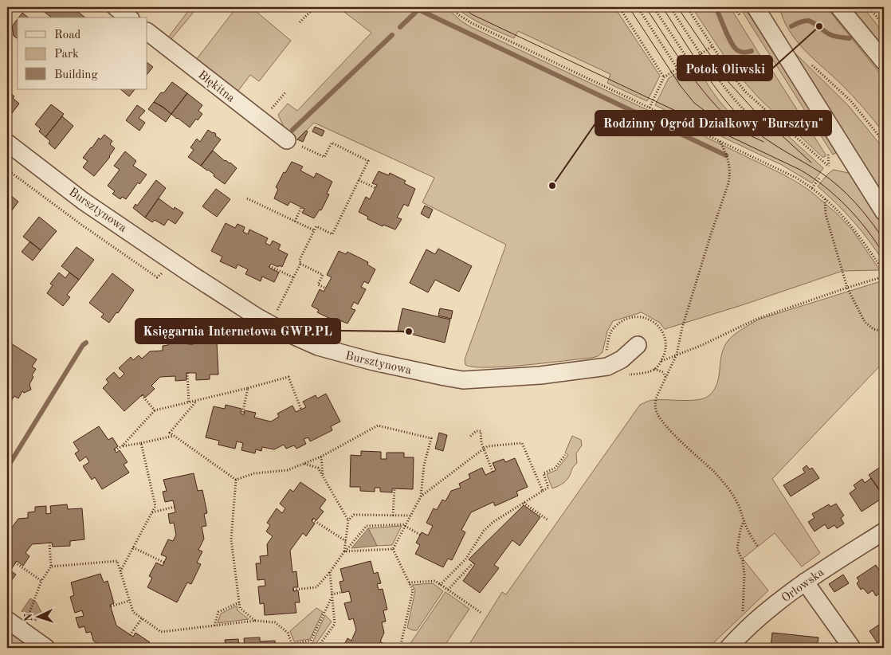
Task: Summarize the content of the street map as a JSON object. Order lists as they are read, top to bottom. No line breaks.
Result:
{"streets":{"street":["Błękitna","Bursztynowa","Orłowska"]},"places":["Potok Oliwski","Rodzinny Ogród Działkowy \"Bursztyn\"","Księgarnia Internetowa GWP.PL"],"legend":["Road","Park","Building"],"north":"left"}
